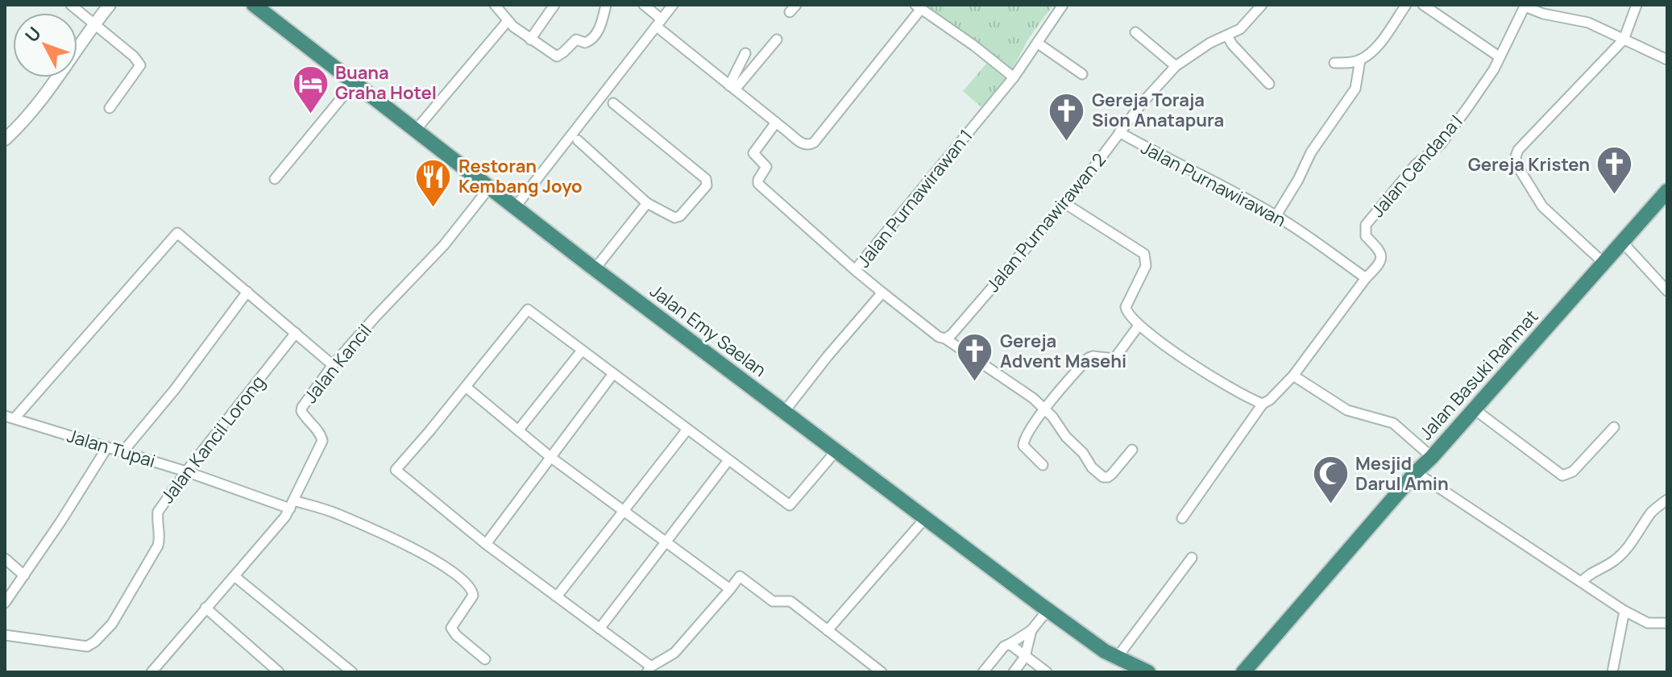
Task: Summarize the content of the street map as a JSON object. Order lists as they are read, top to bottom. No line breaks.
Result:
{"streets":{"highway":["Jalan Emy Saelan","Jalan Basuki Rahmat"],"street":["Jalan Cendana I","Jalan Purnawirawan","Jalan Purnawirawan 1","Jalan Purnawirawan 2","Jalan Kancil","Jalan Kancil Lorong","Jalan Tupai"]},"crossings":[["Jalan Cendana I","Jalan Purnawirawan"],["Jalan Purnawirawan","Jalan Purnawirawan 2"],["Jalan Purnawirawan 1","Jalan Emy Saelan"],["Jalan Emy Saelan","Jalan Kancil"],["Jalan Kancil","Jalan Tupai"],["Jalan Kancil Lorong","Jalan Tupai"]],"places":{"hotel":["Buana Graha Hotel"],"church":["Gereja Toraja Sion Anatapura","Gereja Kristen","Gereja Advent Masehi"],"restaurant":["Restoran Kembang Joyo"],"mosque":["Mesjid Darul Amin"]},"north":"top left"}
